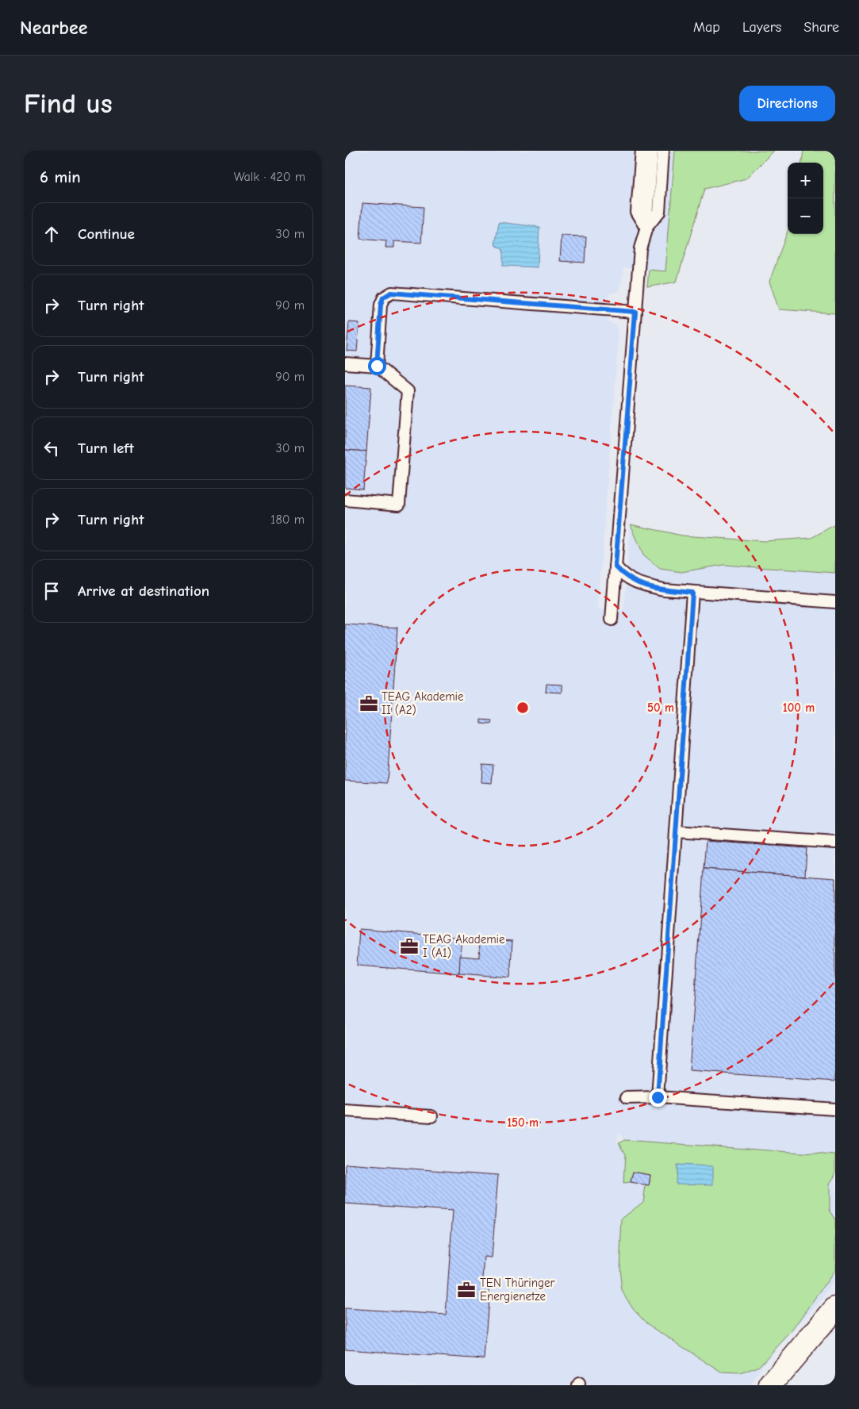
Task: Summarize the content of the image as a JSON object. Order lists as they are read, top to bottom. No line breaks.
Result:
{"places":{"office":["TEAG Akademie II (A2)","TEAG Akademie I (A1)","TEN Thüringer Energienetze"]},"page":{"header":"Nearbee","nav":["Map","Layers","Share"],"buttons":"Directions","title":"Find us","heading":["6 min","Walk · 420 m"],"map_buttons":["+","−"],"list":[["Continue","30 m"],["Turn right","90 m"],["Turn right","90 m"],["Turn left","30 m"],["Turn right","180 m"],"Arrive at destination"]},"rings":["50 m","100 m","150 m"]}
